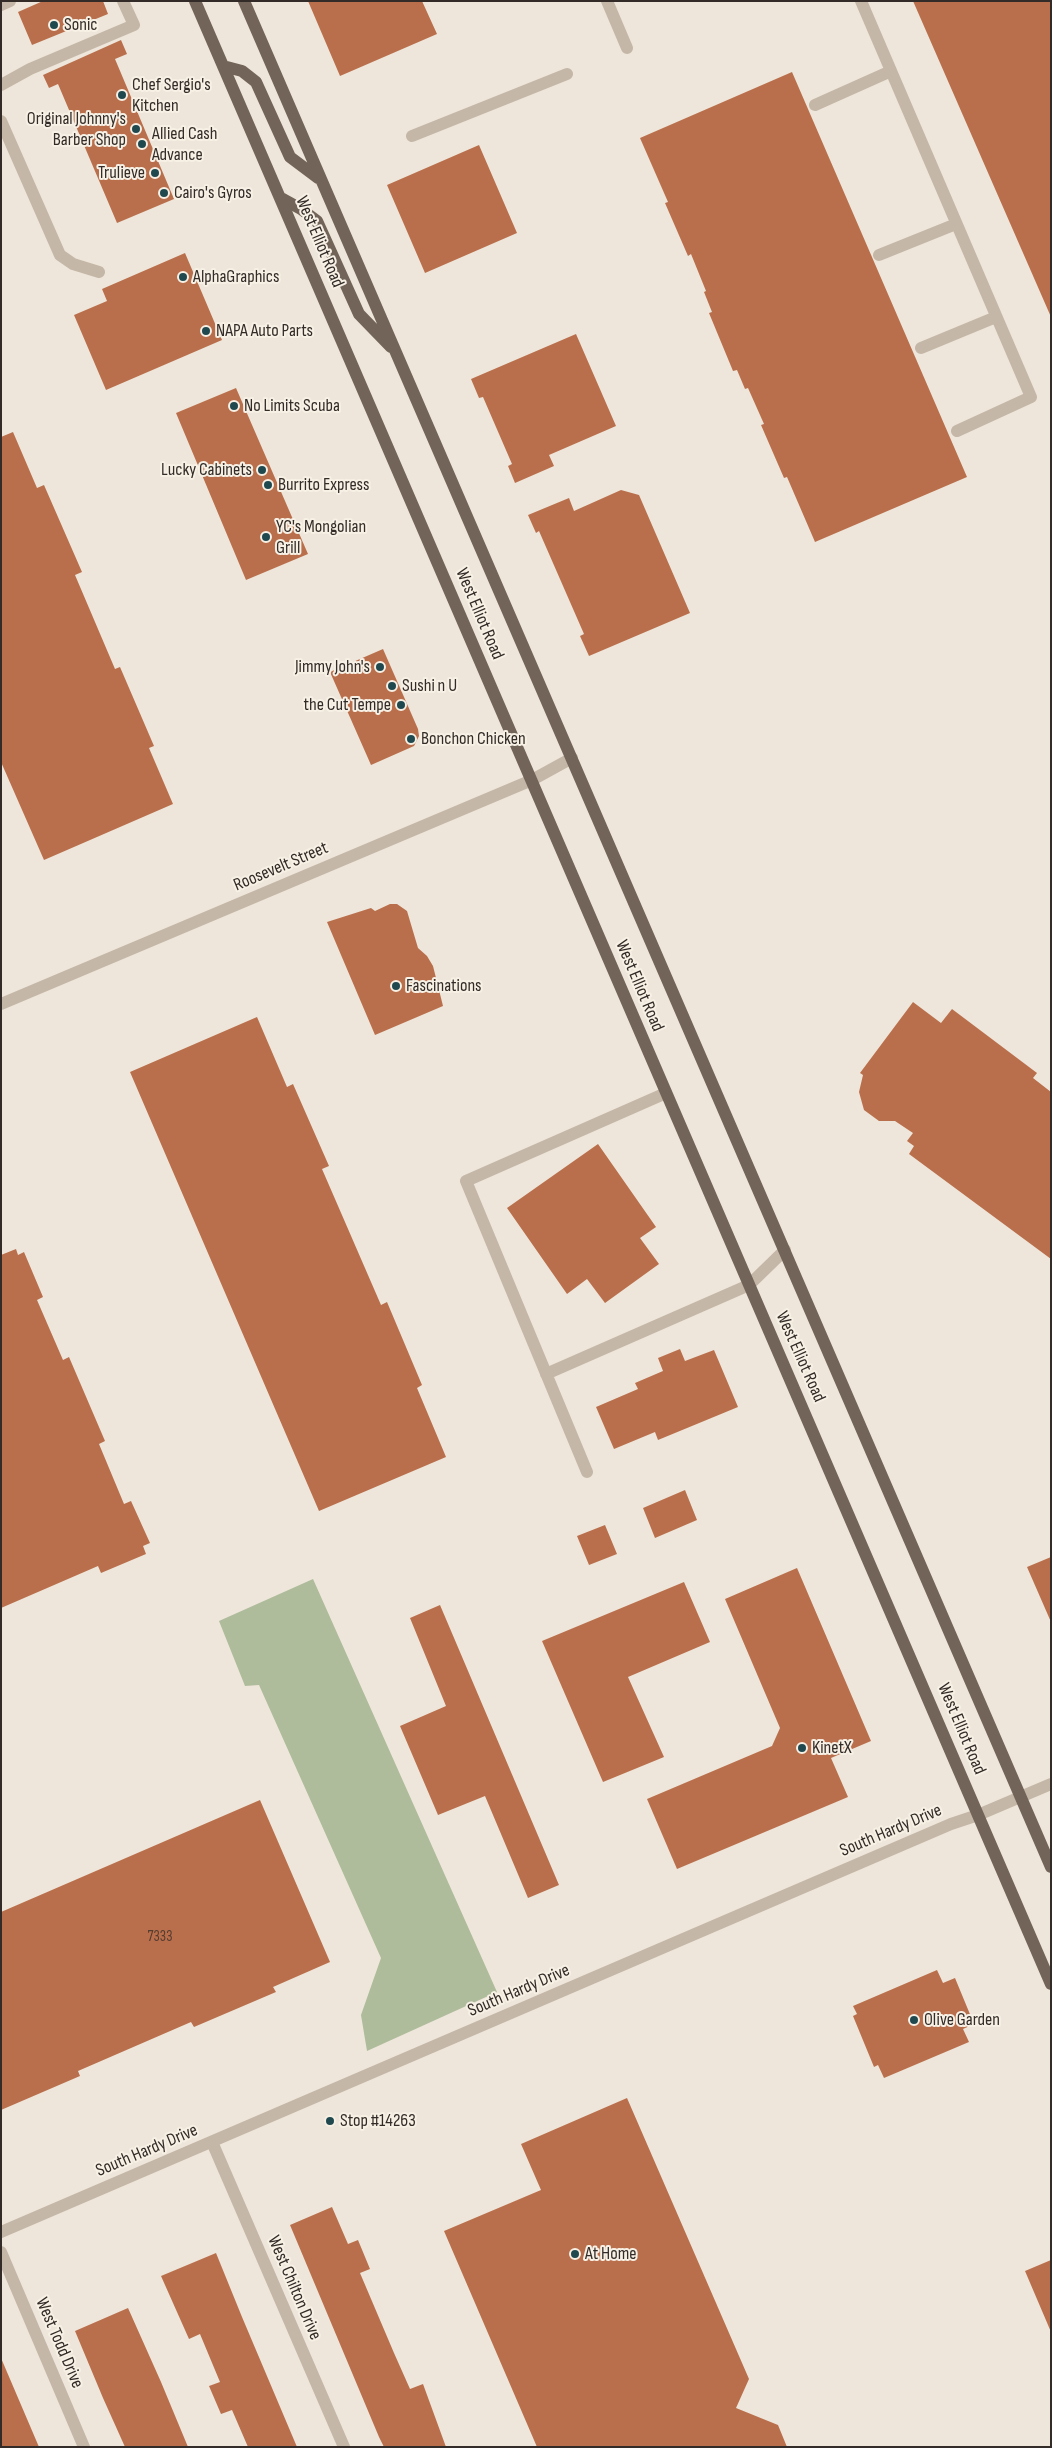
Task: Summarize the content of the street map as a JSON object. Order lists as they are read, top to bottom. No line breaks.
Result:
{"streets":{"main road":["West Elliot Road"],"street":["Roosevelt Street","South Hardy Drive","West Chilton Drive","West Todd Drive"]},"crossings":[["West Elliot Road","Roosevelt Street"],["West Elliot Road","South Hardy Drive"],["South Hardy Drive","West Chilton Drive"]],"places":["Sonic","Chef Sergio's Kitchen","Original Johnny's Barber Shop","Allied Cash Advance","Trulieve","Cairo's Gyros","AlphaGraphics","NAPA Auto Parts","No Limits Scuba","Lucky Cabinets","Burrito Express","YC's Mongolian Grill","Jimmy John's","Sushi n U","the Cut Tempe","Bonchon Chicken","Fascinations","KinetX","Olive Garden","Stop #14263","At Home"],"house_numbers":["7333"]}
